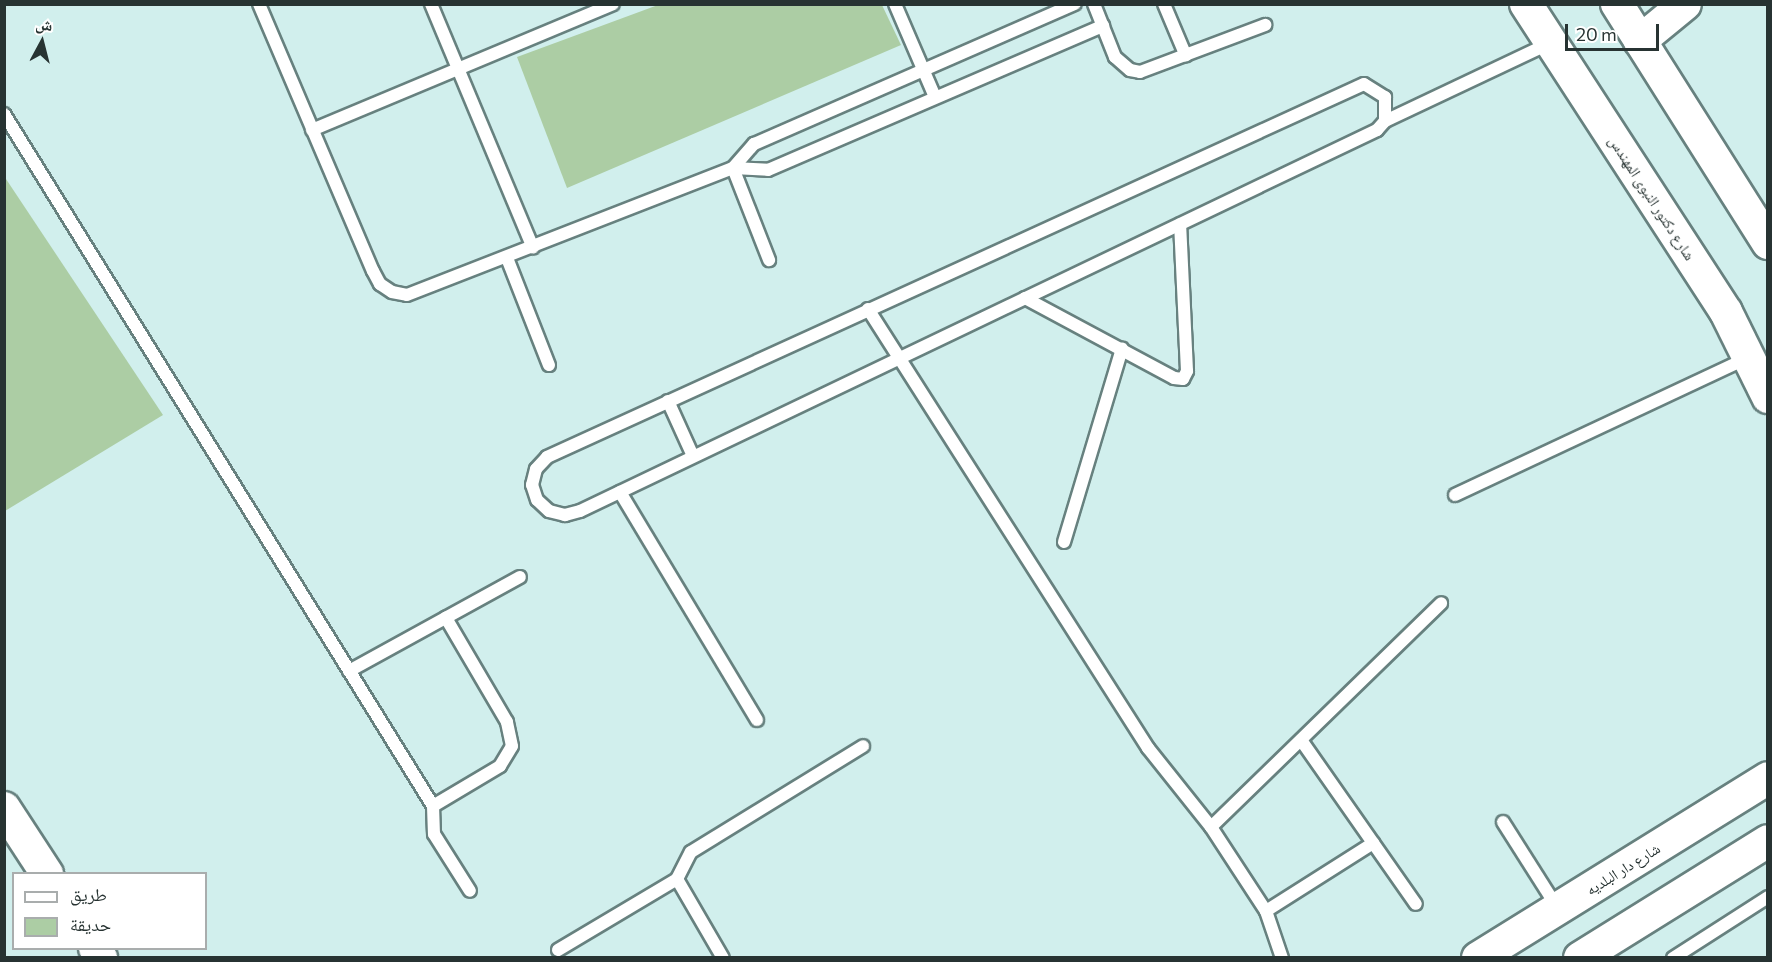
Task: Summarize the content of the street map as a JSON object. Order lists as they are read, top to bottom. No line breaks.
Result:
{"streets":{"street":["شارع دكتور النبوى المهندس","شارع دار البلديه"]},"legend":["طريق","حديقة"],"scale_bar":"20 m","north":"top"}
